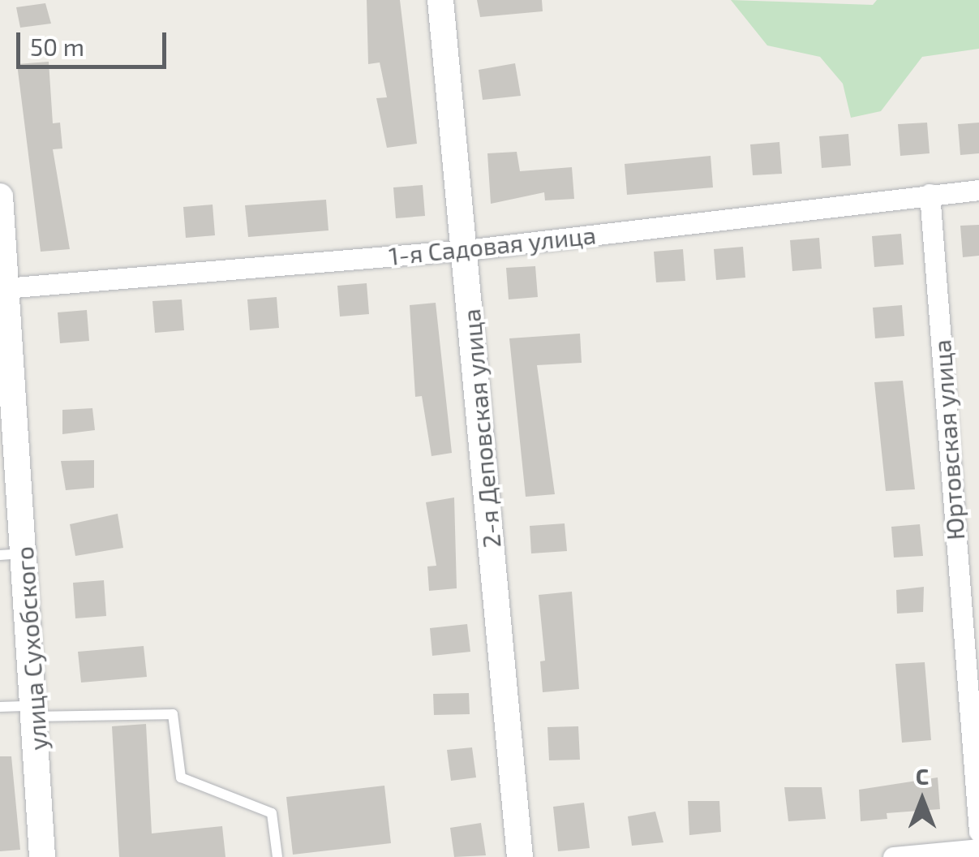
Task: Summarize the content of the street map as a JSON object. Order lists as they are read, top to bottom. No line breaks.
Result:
{"streets":{"street":["1-я Садовая улица","2-я Деповская улица","Юртовская улица","улица Сухобского"]},"crossings":[["1-я Садовая улица","2-я Деповская улица"],["1-я Садовая улица","Юртовская улица"],["1-я Садовая улица","улица Сухобского"]],"scale_bar":"50 m","north":"top"}
